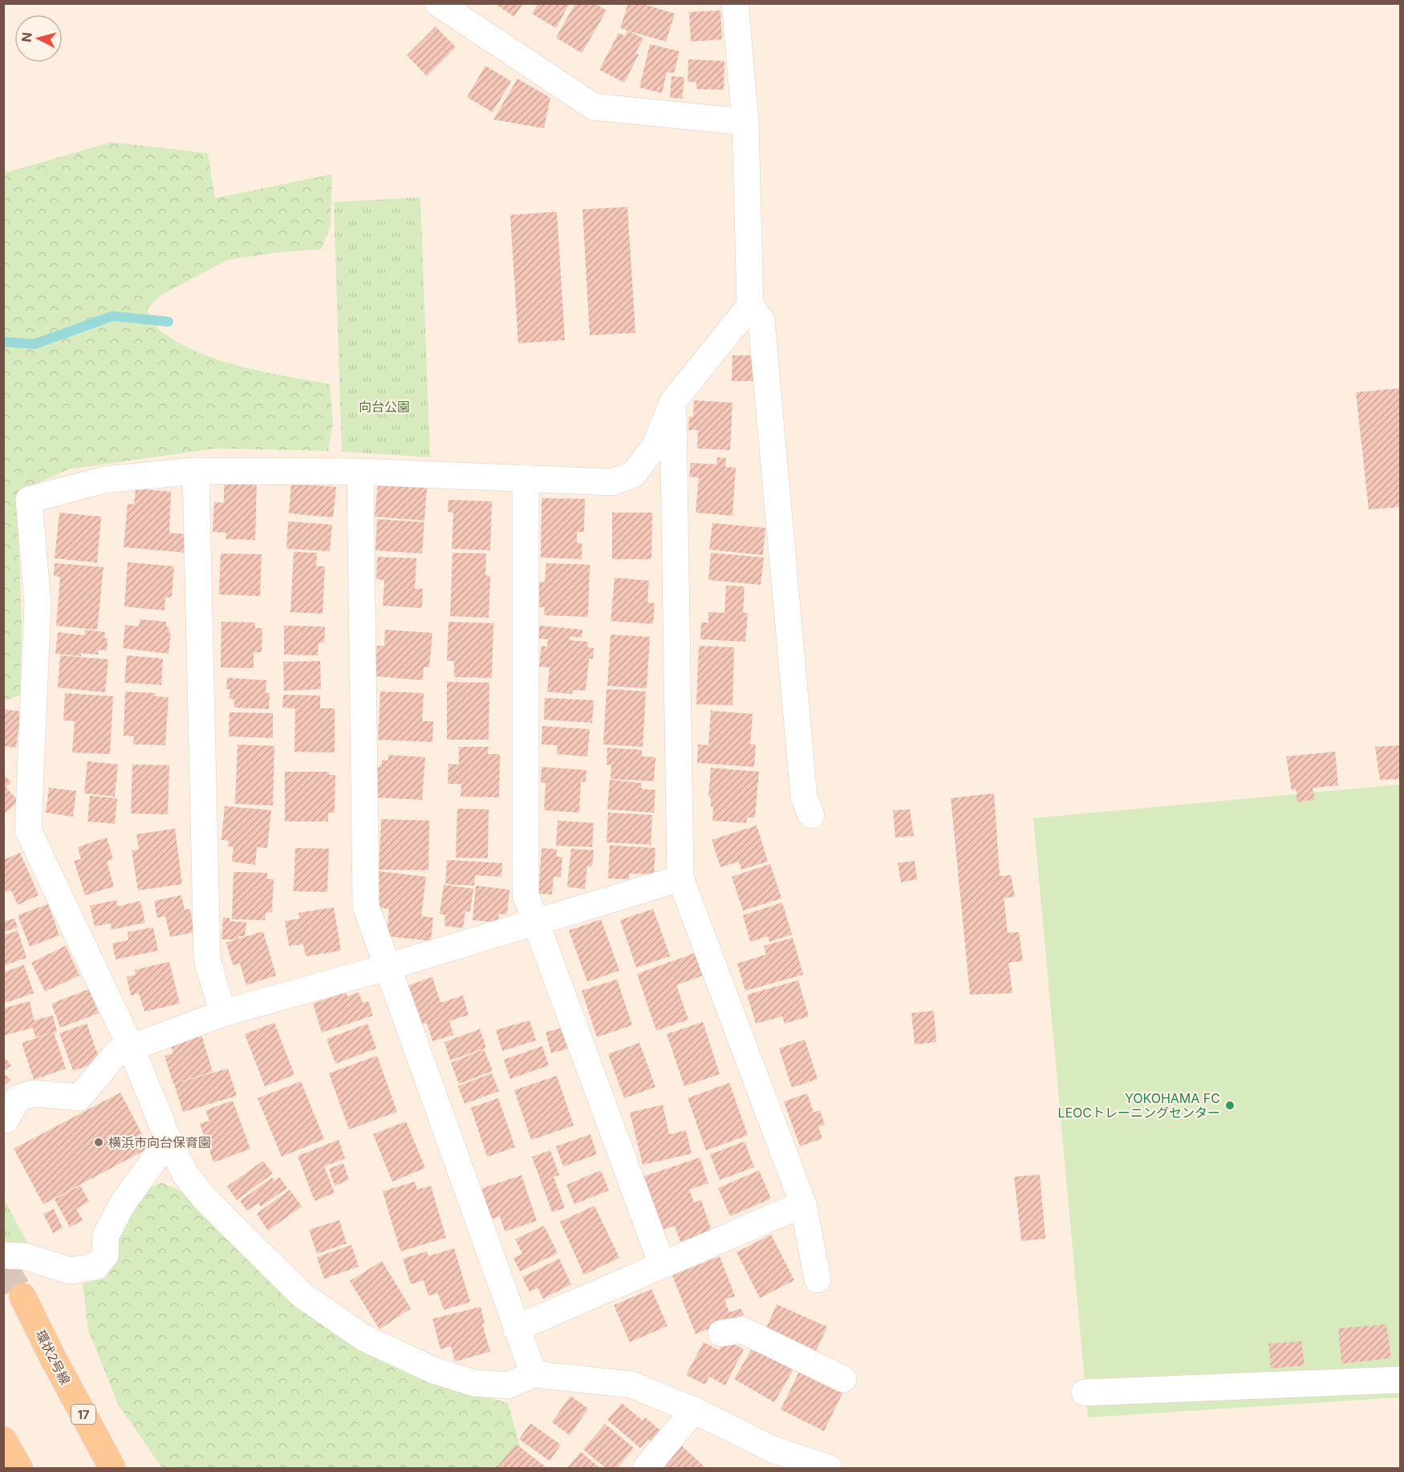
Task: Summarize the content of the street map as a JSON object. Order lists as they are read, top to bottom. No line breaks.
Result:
{"streets":{"main road":["環状2号線","17"]},"parks":["向台公園"],"places":["YOKOHAMA FC LEOCトレーニングセンター","横浜市向台保育園"],"north":"left"}
